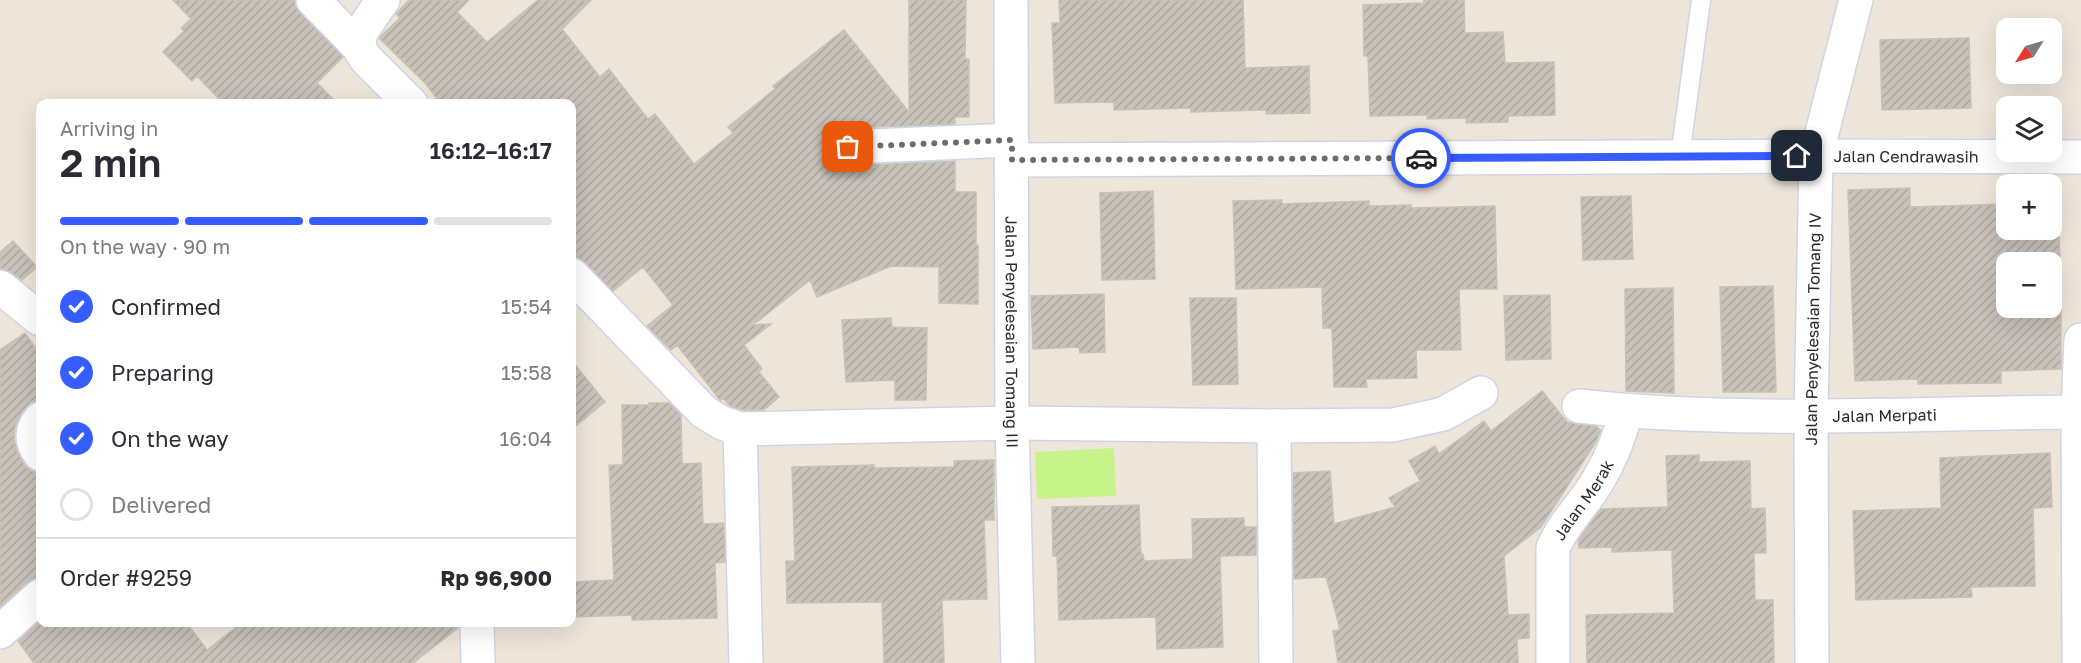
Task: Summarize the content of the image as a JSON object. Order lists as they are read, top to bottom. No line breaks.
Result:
{"streets":{"street":["Jalan Cendrawasih","Jalan Penyelesaian Tomang IV","Jalan Penyelesaian Tomang III","Jalan Merpati","Jalan Merak"]},"crossings":[["Jalan Cendrawasih","Jalan Penyelesaian Tomang IV"],["Jalan Cendrawasih","Jalan Penyelesaian Tomang III"],["Jalan Penyelesaian Tomang IV","Jalan Merpati"],["Jalan Merpati","Jalan Merak"]],"north":"bottom left","page":{"map_buttons":["+","−"],"heading":["2 min","Arriving in","16:12–16:17"],"panel":["Order #9259","Rp 96,900"],"bar":"On the way · 90 m","list":[["Confirmed","15:54"],["Preparing","15:58"],["On the way","16:04"],"Delivered"]}}
